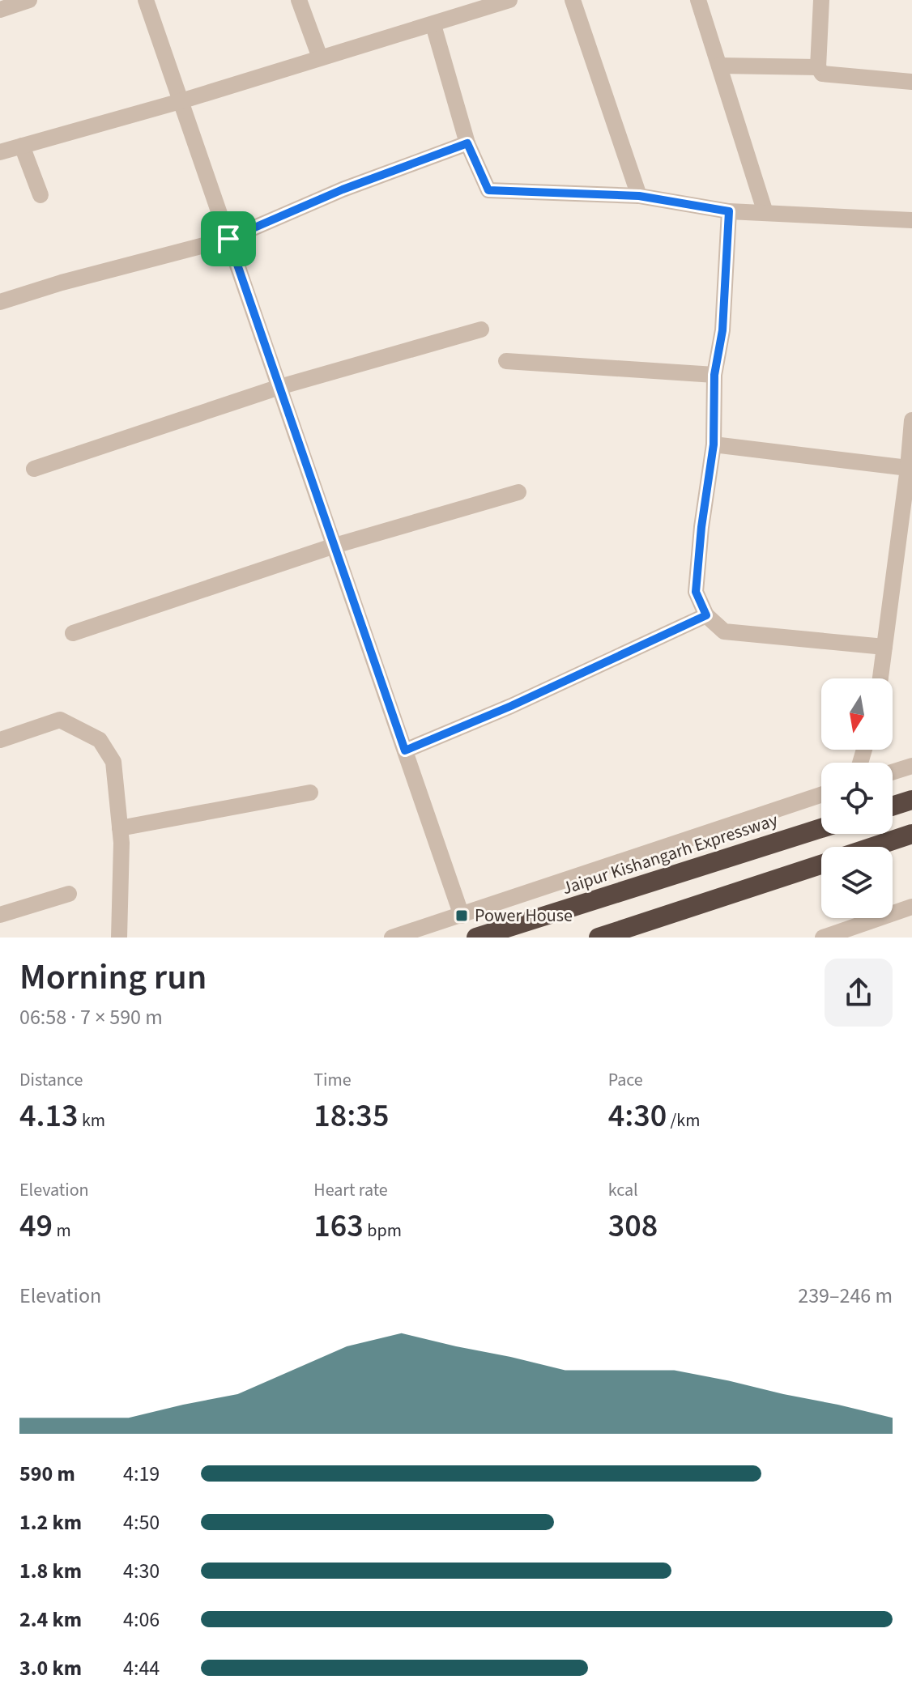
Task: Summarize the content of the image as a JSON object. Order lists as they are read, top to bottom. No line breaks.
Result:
{"streets":{"highway":["Jaipur Kishangarh Expressway"]},"places":{"transit":["Power House"]},"north":"bottom","page":{"heading":["Morning run","06:58 · 7 × 590 m"],"stats":[["Distance","4.13 km"],["Time","18:35"],["Pace","4:30 /km"],["Elevation","49 m"],["Heart rate","163 bpm"],["kcal","308"]],"chart":["Elevation","239–246 m"],"list":[{"name":"590 m","note":"4:19"},{"name":"1.2 km","note":"4:50"},{"name":"1.8 km","note":"4:30"},{"name":"2.4 km","note":"4:06"},{"name":"3.0 km","note":"4:44"}]}}
